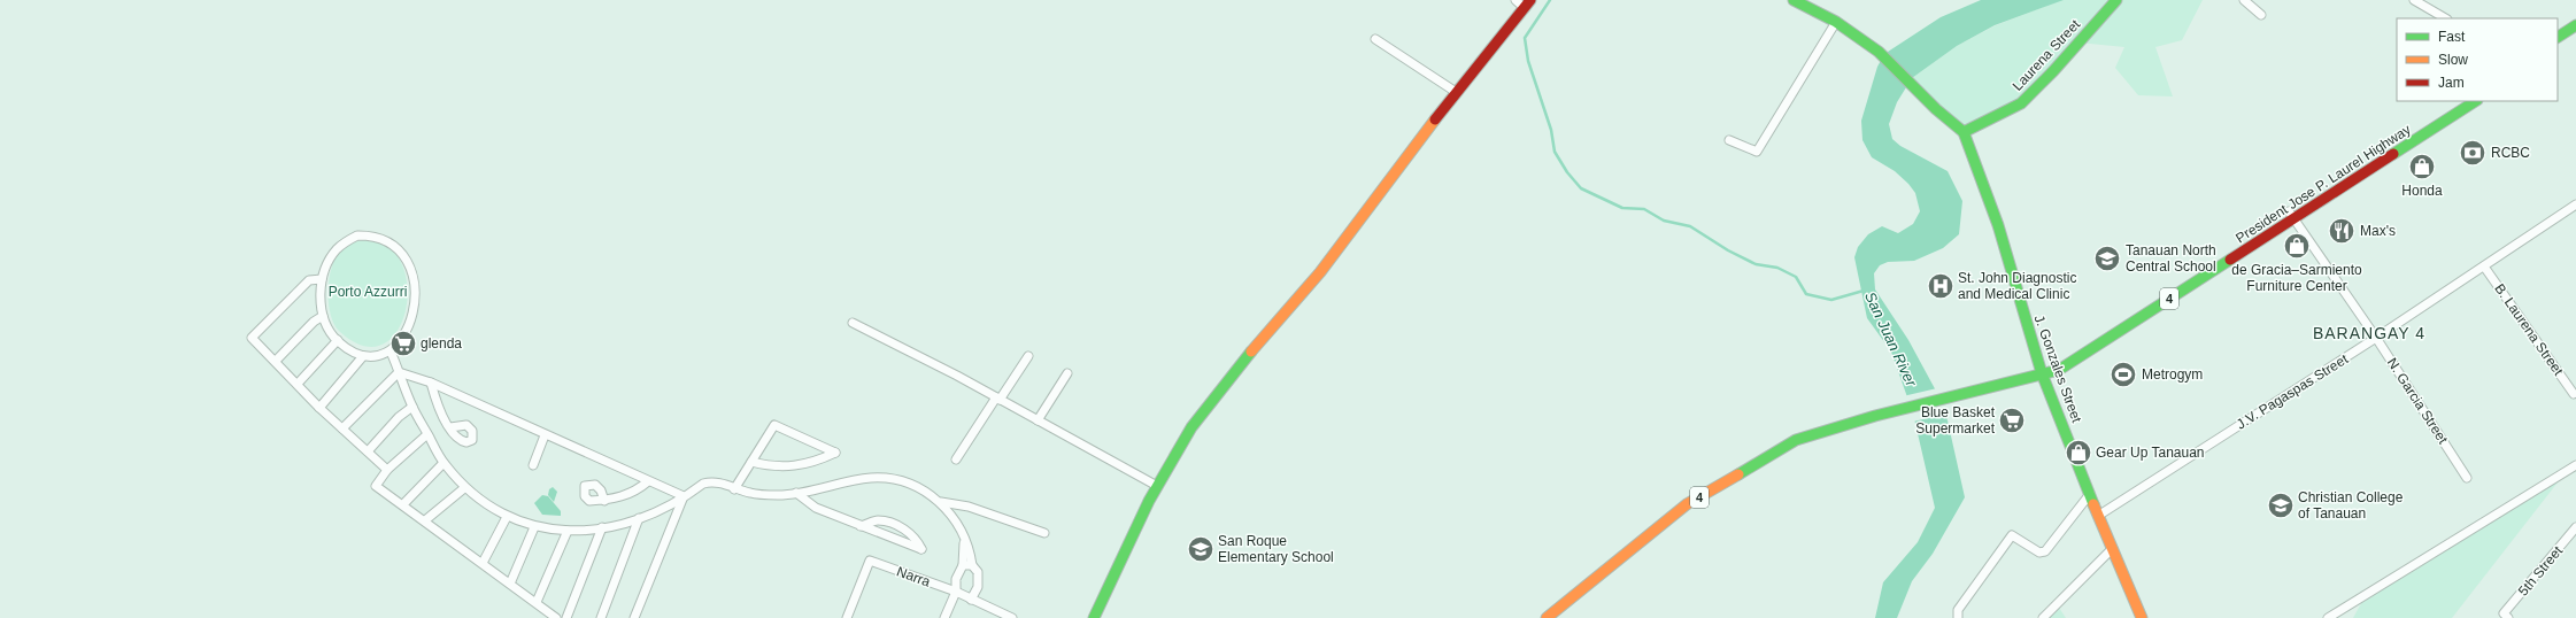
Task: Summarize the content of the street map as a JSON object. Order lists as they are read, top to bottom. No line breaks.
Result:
{"streets":{"main road":["Laurena Street","President Jose P. Laurel Highway","4","J. Gonzales Street"],"street":["B. Laurena Street","J.V. Pagaspas Street","N. Garcia Street","5th Street","Narra"]},"crossings":[["Laurena Street","J. Gonzales Street"],["President Jose P. Laurel Highway","J. Gonzales Street"],["President Jose P. Laurel Highway","N. Garcia Street"],["B. Laurena Street","J.V. Pagaspas Street"],["J. Gonzales Street","J.V. Pagaspas Street"],["J.V. Pagaspas Street","N. Garcia Street"]],"districts":["BARANGAY 4"],"water":["San Juan River"],"parks":["Porto Azzurri"],"places":{"bank":["RCBC"],"shop":["Honda","de Gracia–Sarmiento Furniture Center","Gear Up Tanauan"],"restaurant":["Max's"],"school or university":["Tanauan North Central School","Christian College of Tanauan","San Roque Elementary School"],"hospital":["St. John Diagnostic and Medical Clinic"],"supermarket":["glenda","Blue Basket Supermarket"],"sports":["Metrogym"]},"legend":["Fast","Slow","Jam"]}
